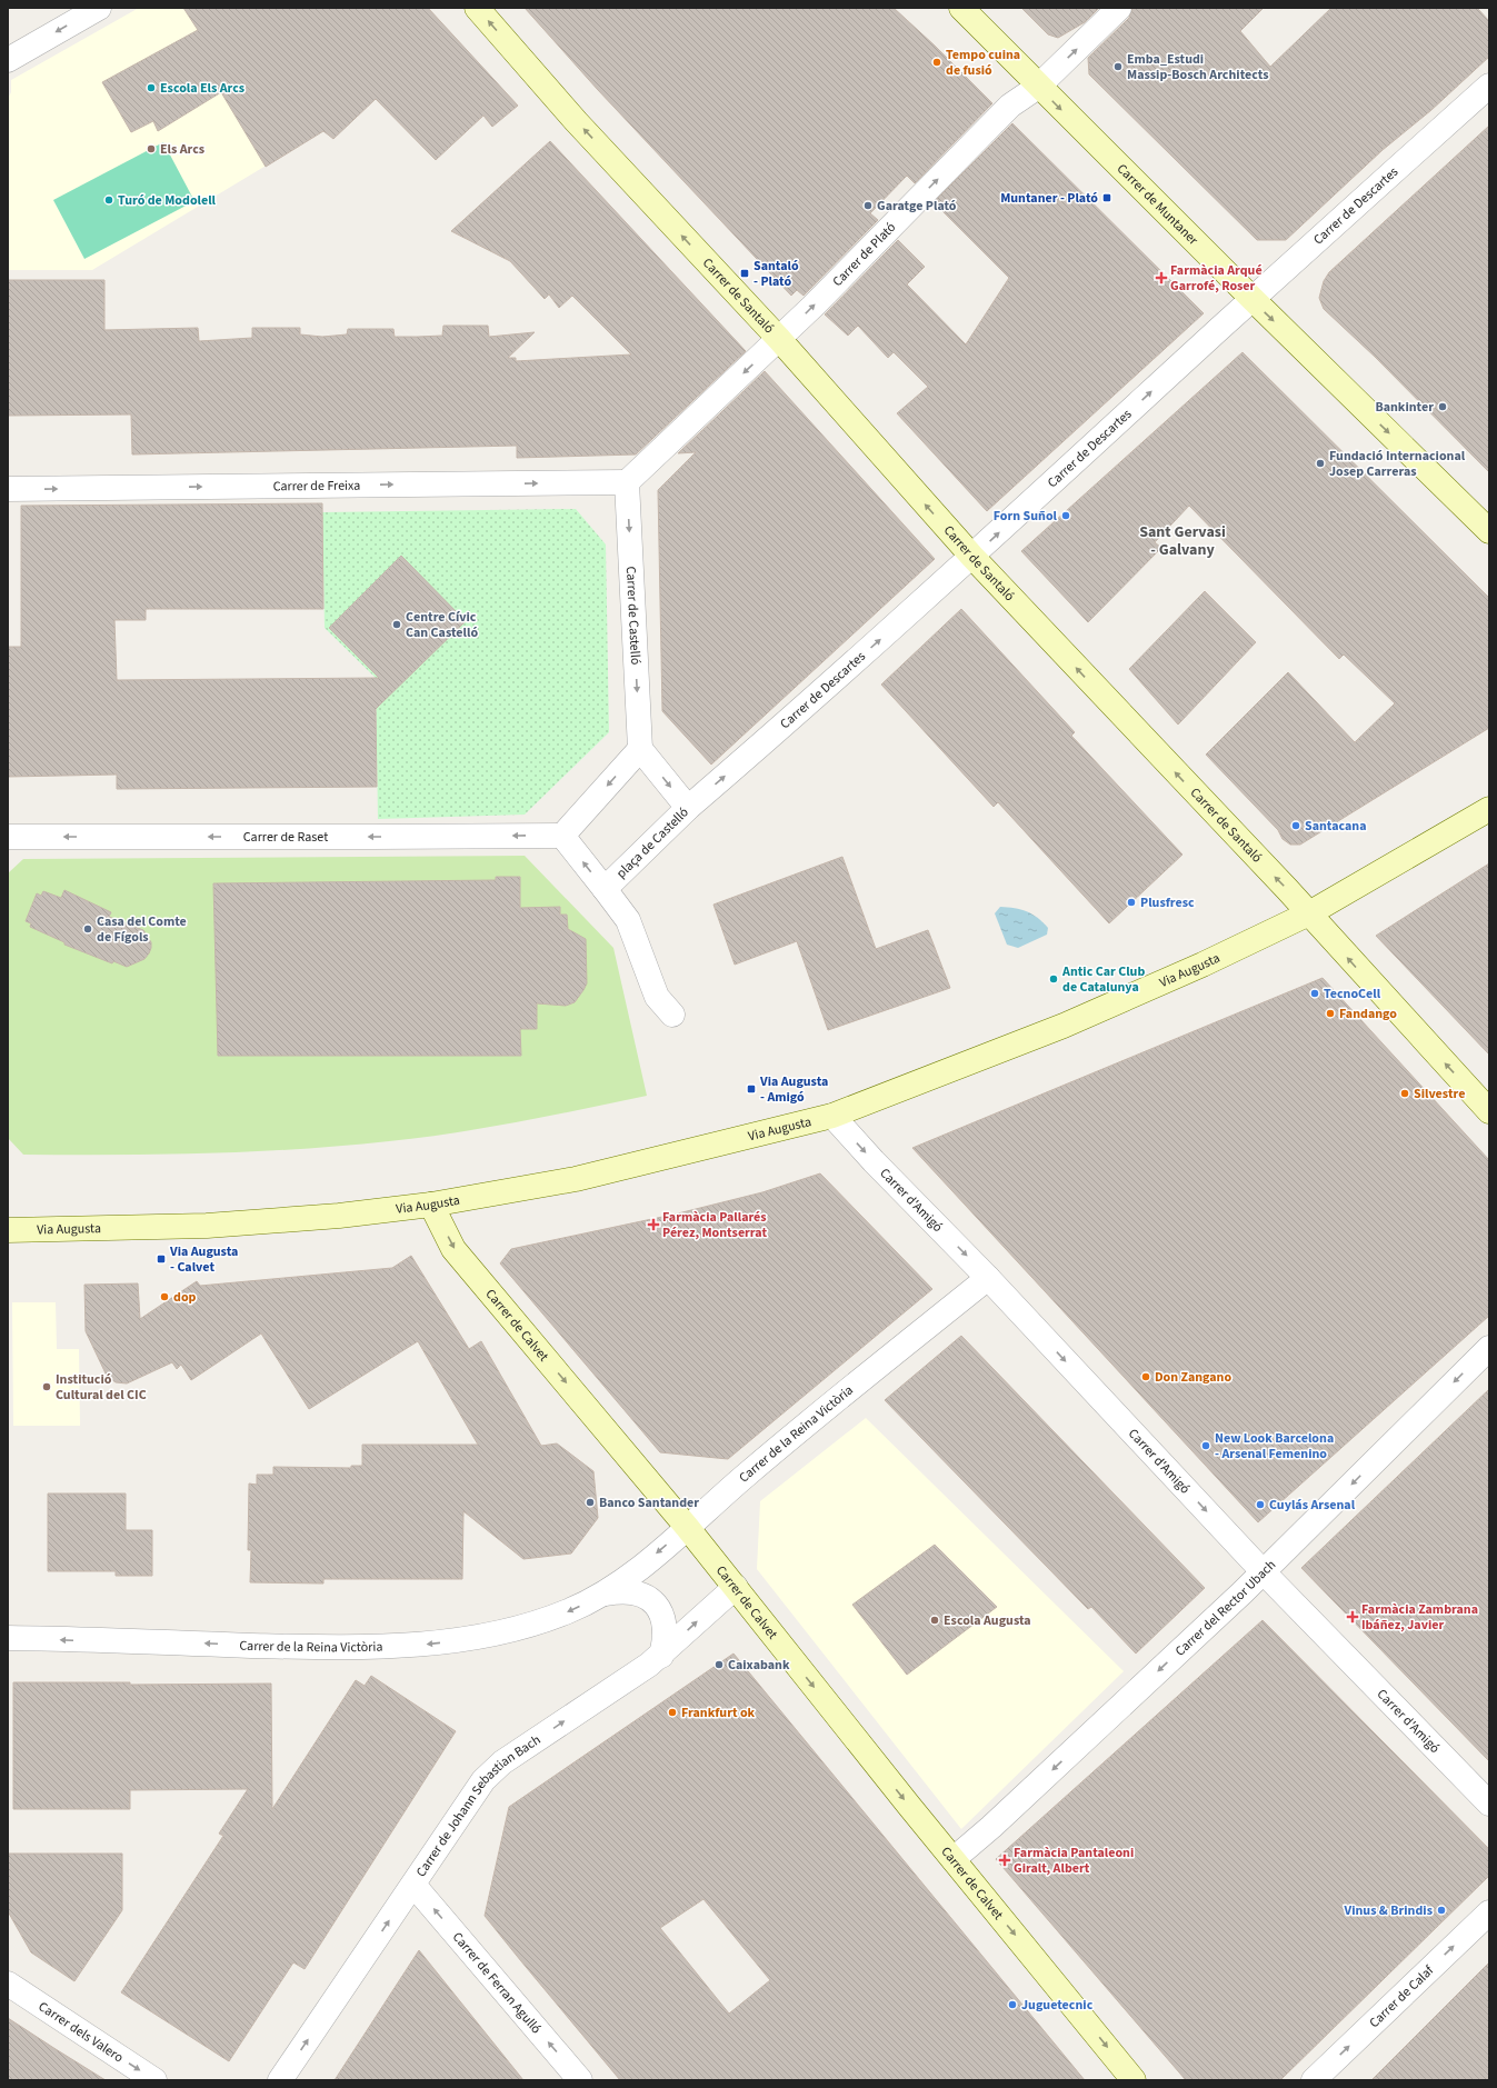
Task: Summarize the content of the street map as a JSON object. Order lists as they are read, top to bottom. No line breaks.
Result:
{"streets":{"street":["Carrer de Muntaner","Carrer de Descartes","Carrer de Plató","Carrer de Santaló","Carrer de Freixa","Carrer de Castelló","Carrer de Raset","plaça de Castelló","Via Augusta","Carrer d'Amigó","Carrer de Calvet","Carrer de la Reina Victòria","Carrer del Rector Ubach","Carrer de Johann Sebastian Bach","Carrer de Ferran Agulló","Carrer de Calaf","Carrer dels Valero"]},"crossings":[["Carrer de Muntaner","Carrer de Descartes"],["Carrer de Muntaner","Carrer de Plató"],["Carrer de Descartes","Carrer de Santaló"],["Carrer de Descartes","plaça de Castelló"],["Carrer de Plató","Carrer de Santaló"],["Carrer de Plató","Carrer de Freixa"],["Carrer de Plató","Carrer de Castelló"],["Carrer de Santaló","Via Augusta"],["Carrer de Freixa","Carrer de Castelló"],["Carrer de Castelló","plaça de Castelló"],["Carrer de Raset","plaça de Castelló"],["Via Augusta","Carrer d'Amigó"],["Via Augusta","Carrer de Calvet"],["Carrer d'Amigó","Carrer de la Reina Victòria"],["Carrer d'Amigó","Carrer del Rector Ubach"],["Carrer de Calvet","Carrer de la Reina Victòria"],["Carrer de Calvet","Carrer del Rector Ubach"],["Carrer de Calvet","Carrer de Johann Sebastian Bach"],["Carrer de la Reina Victòria","Carrer de Johann Sebastian Bach"],["Carrer de Johann Sebastian Bach","Carrer de Ferran Agulló"]],"one_way":["Carrer de Muntaner","Carrer de Descartes","Carrer de Santaló","Carrer de Freixa","Carrer de Castelló","Carrer de Raset","Carrer d'Amigó","Carrer de Calvet","Carrer de la Reina Victòria","Carrer del Rector Ubach","Carrer de Johann Sebastian Bach","Carrer de Ferran Agulló","Carrer de Calaf","Carrer dels Valero"],"districts":["Sant Gervasi - Galvany"],"places":{"other":["Tempo cuina de fusió","Emba_Estudi Massip-Bosch Architects","Escola Els Arcs","Els Arcs","Turó de Modolell","Garatge Plató","Bankinter","Fundació Internacional Josep Carreras","Forn Suñol","Centre Cívic Can Castelló","Santacana","Plusfresc","Casa del Comte de Fígols","Antic Car Club de Catalunya","TecnoCell","Fandango","Silvestre","dop","Don Zangano","Institució Cultural del CIC","New Look Barcelona - Arsenal Femenino","Banco Santander","Cuylás Arsenal","Escola Augusta","Caixabank","Frankfurt ok","Vinus & Brindis","Juguetecnic"],"transit":["Muntaner - Plató","Santaló - Plató","Via Augusta - Amigó","Via Augusta - Calvet"],"health":["Farmàcia Arqué Garrofé, Roser","Farmàcia Pallarés Pérez, Montserrat","Farmàcia Zambrana Ibáñez, Javier","Farmàcia Pantaleoni Giralt, Albert"]}}
